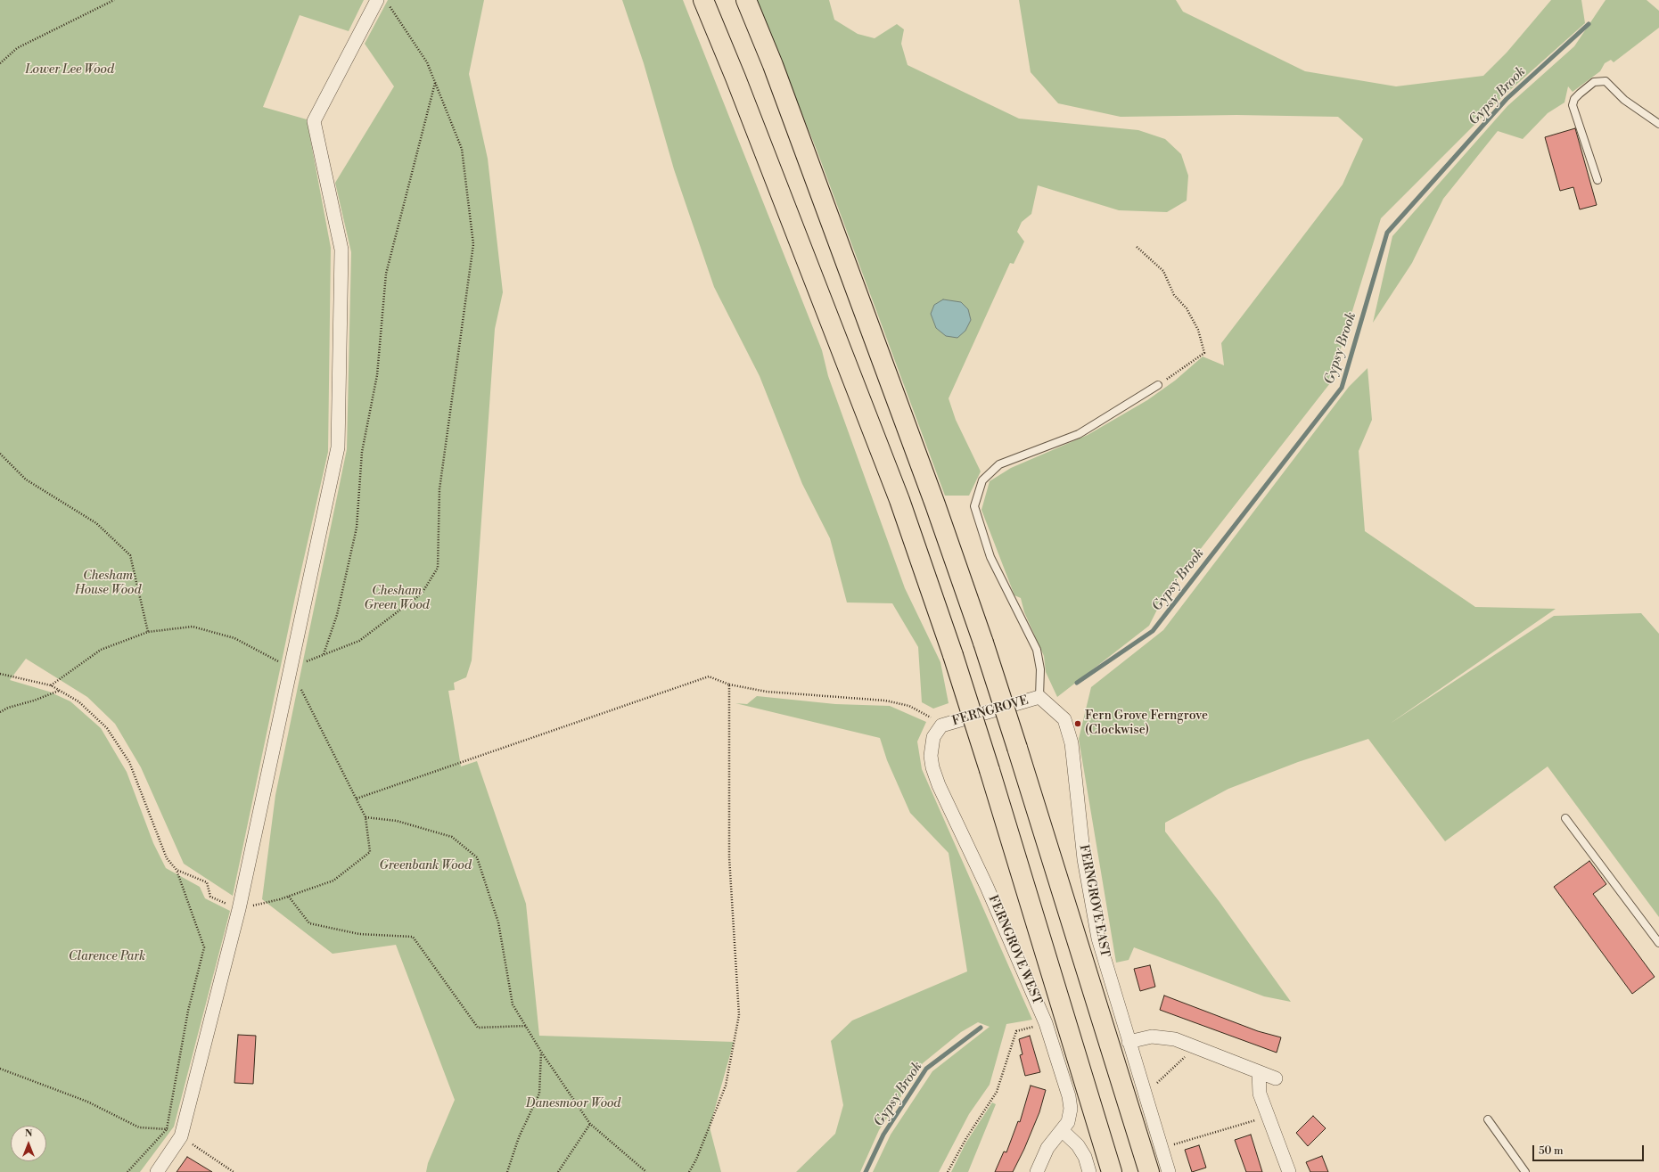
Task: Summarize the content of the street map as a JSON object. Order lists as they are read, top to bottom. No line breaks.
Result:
{"streets":{"street":["FERNGROVE","FERNGROVE EAST","FERNGROVE WEST"]},"crossings":[["FERNGROVE","FERNGROVE EAST"],["FERNGROVE","FERNGROVE WEST"]],"water":["Gypsy Brook"],"parks":["Lower Lee Wood","Chesham House Wood","Chesham Green Wood","Greenbank Wood","Clarence Park","Danesmoor Wood"],"places":["Fern Grove Ferngrove (Clockwise)"],"scale_bar":"50 m","north":"top"}
